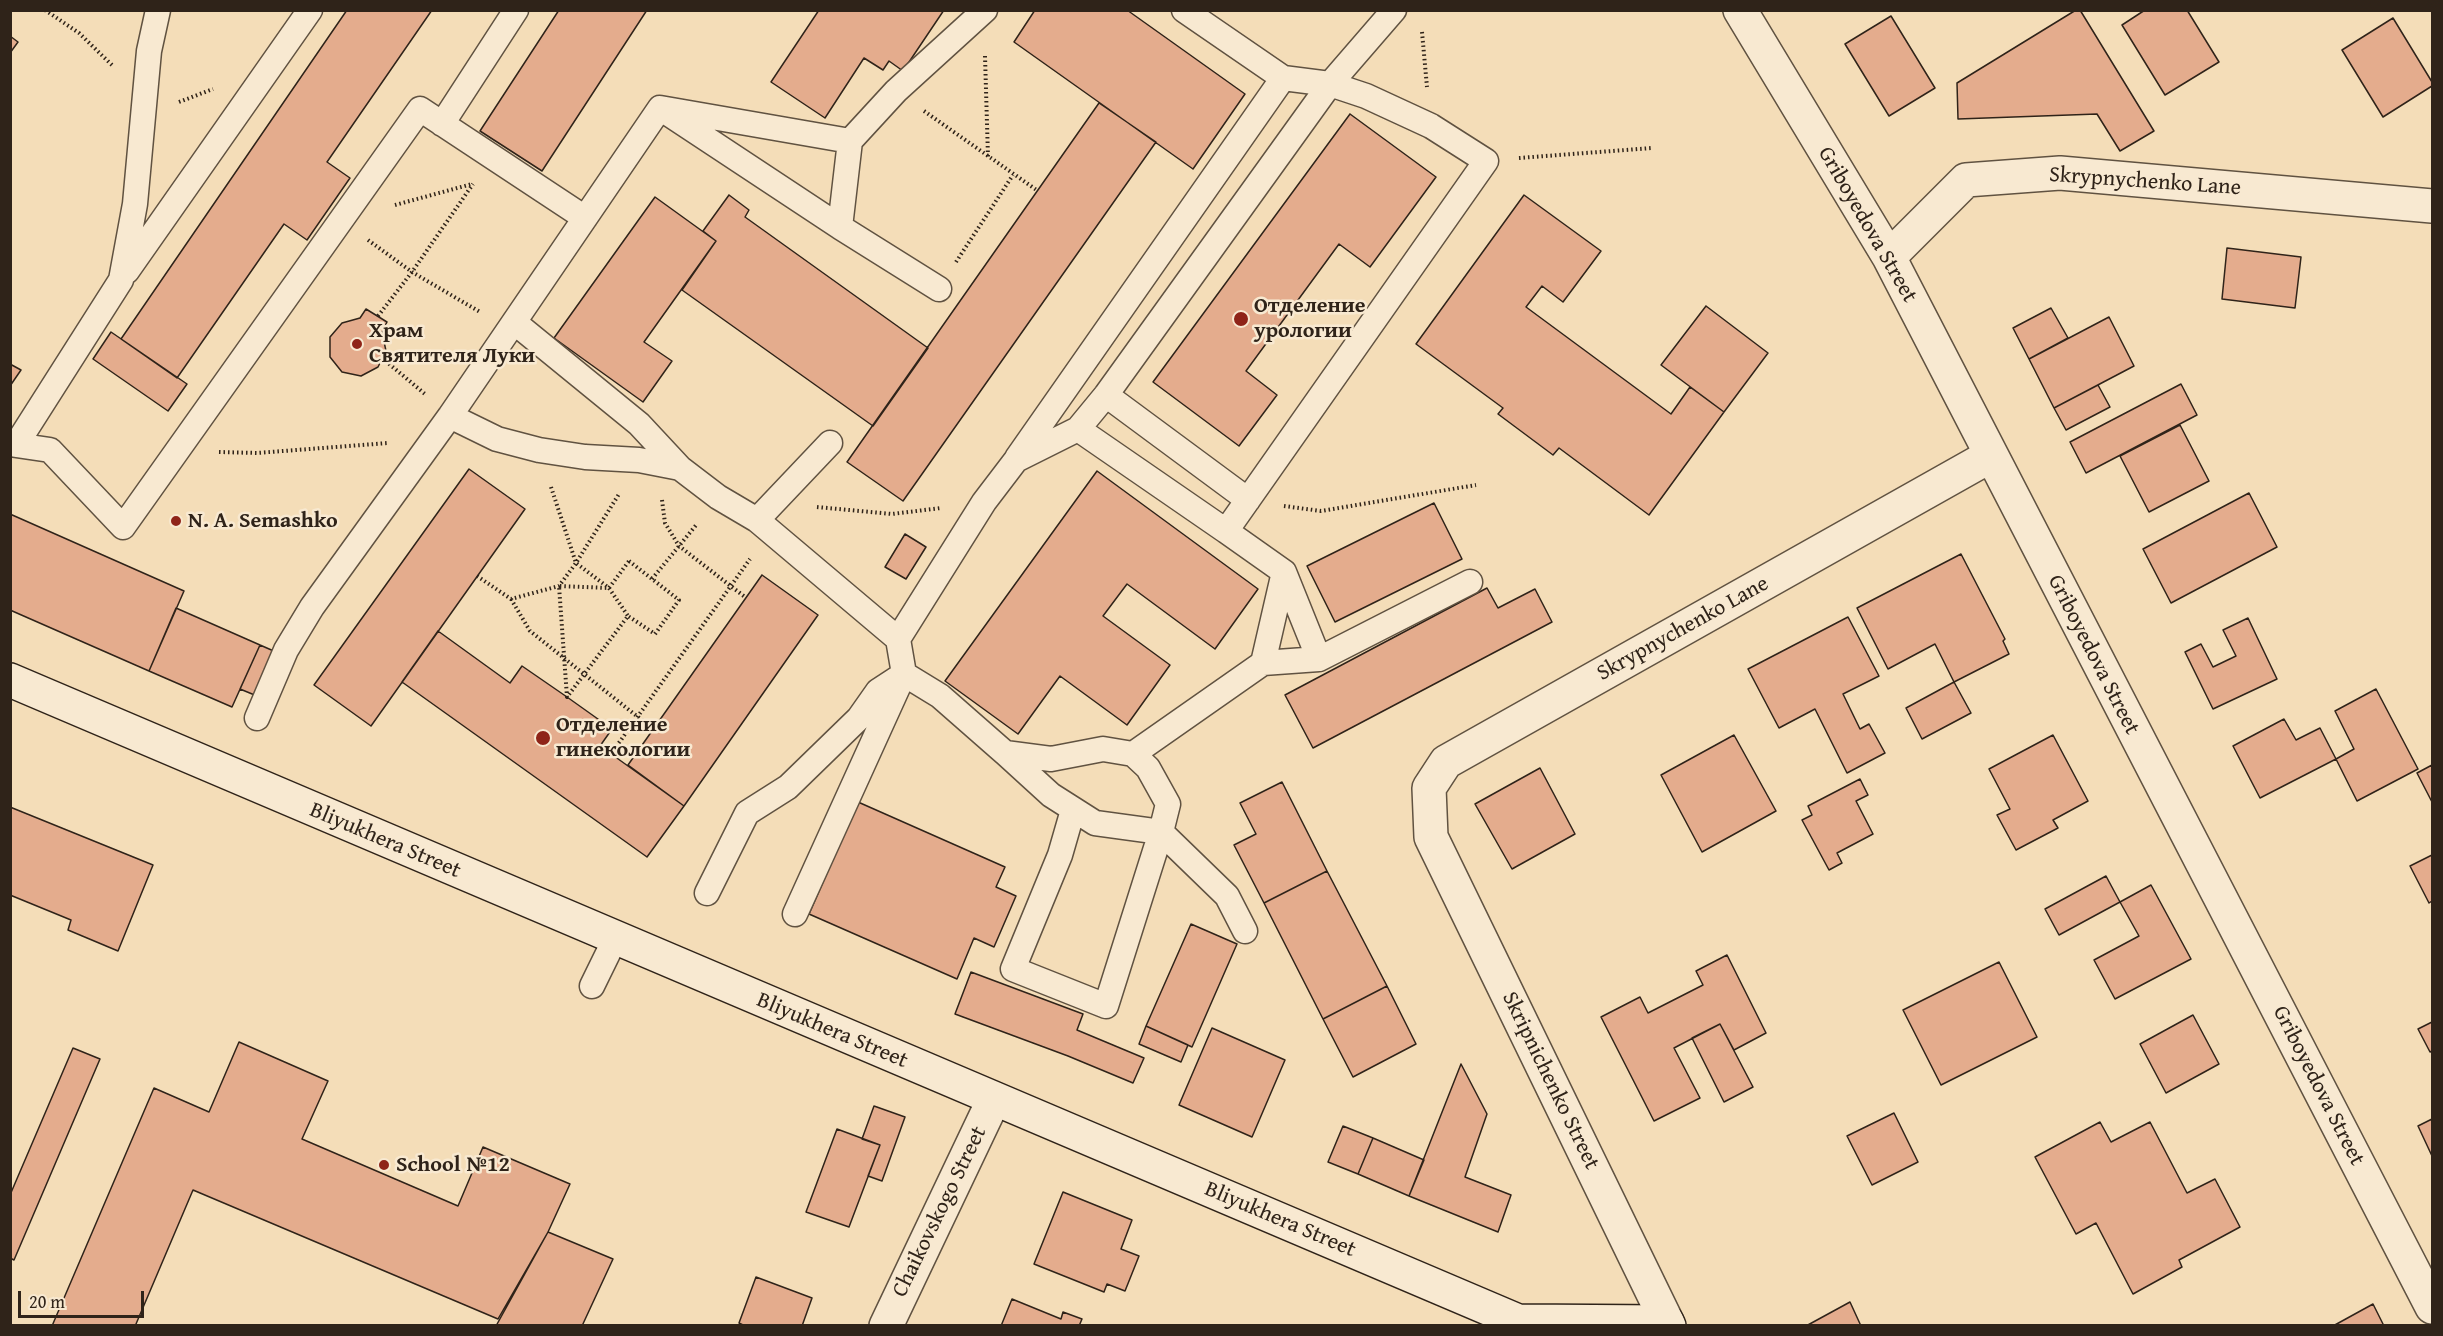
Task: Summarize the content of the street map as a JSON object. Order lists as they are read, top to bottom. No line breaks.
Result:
{"streets":{"street":["Skrypnychenko Lane","Griboyedova Street","Bliyukhera Street","Skripnichenko Street","Chaikovskogo Street"]},"crossings":[["Skrypnychenko Lane","Griboyedova Street"],["Skrypnychenko Lane","Skripnichenko Street"],["Bliyukhera Street","Skripnichenko Street"],["Bliyukhera Street","Chaikovskogo Street"]],"places":["Отделение урологии","Храм Святителя Луки","N. A. Semashko","Отделение гинекологии","School №12"],"scale_bar":"20 m"}
